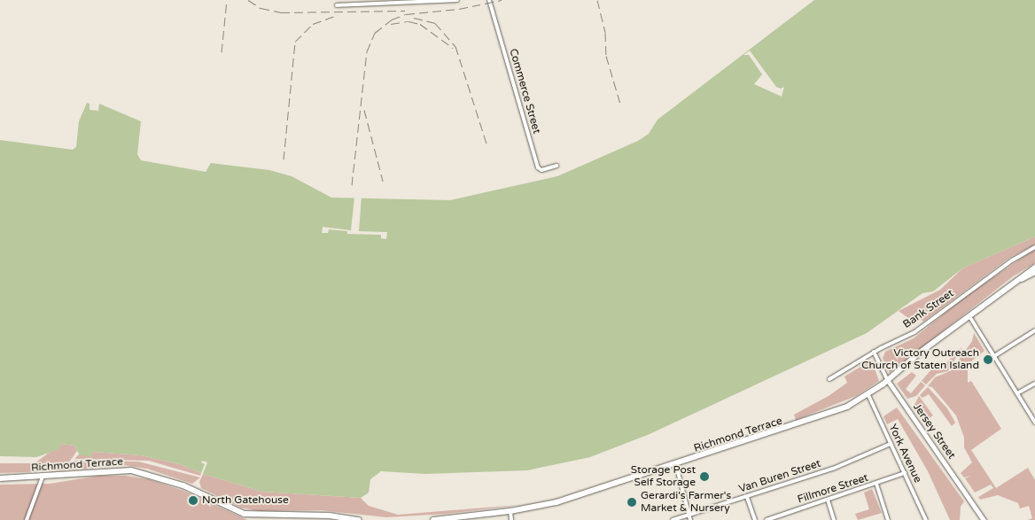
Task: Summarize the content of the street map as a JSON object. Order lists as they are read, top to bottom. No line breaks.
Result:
{"streets":{"main road":["Richmond Terrace"],"street":["Commerce Street","Bank Street","Jersey Street","York Avenue","Van Buren Street","Fillmore Street"]},"crossings":[["Bank Street","Jersey Street"],["Jersey Street","Richmond Terrace"],["Richmond Terrace","York Avenue"],["York Avenue","Van Buren Street"],["York Avenue","Fillmore Street"]],"places":["Victory Outreach Church of Staten Island","Storage Post Self Storage","North Gatehouse","Gerardi's Farmer's Market & Nursery"]}
